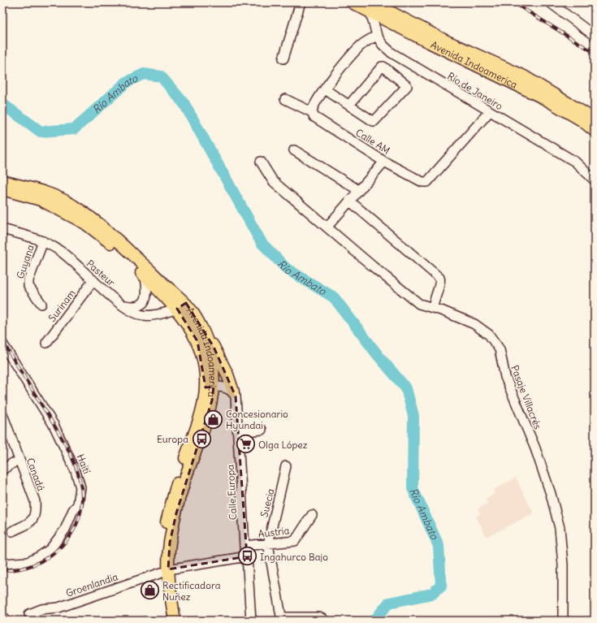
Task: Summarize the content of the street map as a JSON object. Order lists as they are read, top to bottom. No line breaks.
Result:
{"streets":{"main road":["Avenida Indoamerica"],"street":["Río de Janeiro","Calle AM","Guyana","Pasteur","Surinam","Pasaje Villacrés","Haití","Canadá","Calle Europa","Suecia","Austria","Groenlandia"]},"crossings":[["Avenida Indoamerica","Río de Janeiro"],["Avenida Indoamerica","Pasteur"],["Avenida Indoamerica","Groenlandia"],["Río de Janeiro","Calle AM"],["Guyana","Pasteur"],["Pasteur","Surinam"],["Calle Europa","Austria"],["Calle Europa","Groenlandia"],["Suecia","Austria"]],"water":["Río Ambato"],"places":{"shop":["Concesionario Hyundai","Rectificadora Nuñez"],"bus stop":["Europa","Ingahurco Bajo"],"supermarket":["Olga López"]}}
